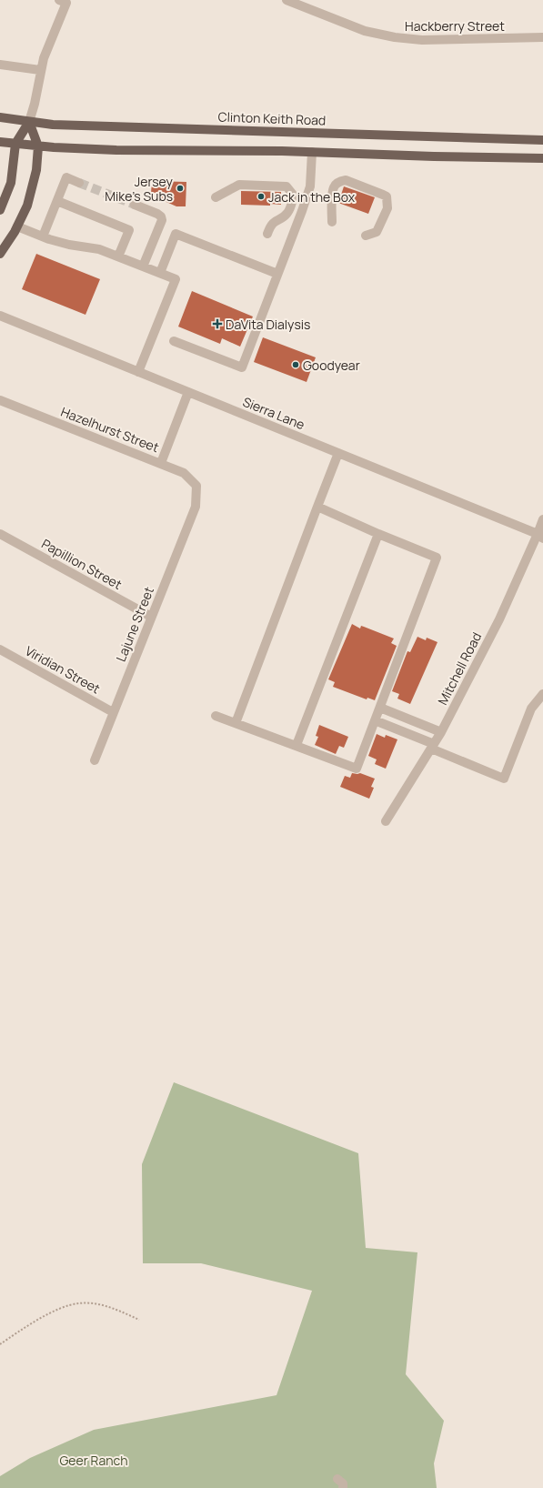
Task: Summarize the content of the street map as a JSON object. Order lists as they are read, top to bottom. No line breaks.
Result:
{"streets":{"main road":["Clinton Keith Road"],"street":["Hackberry Street","Sierra Lane","Hazelhurst Street","Papillion Street","Lajune Street","Mitchell Road","Viridian Street"]},"crossings":[["Sierra Lane","Mitchell Road"],["Hazelhurst Street","Lajune Street"],["Papillion Street","Lajune Street"],["Lajune Street","Viridian Street"]],"parks":["Geer Ranch"],"places":{"other":["Jersey Mike's Subs","Jack in the Box","Goodyear"],"health":["DaVita Dialysis"]}}
